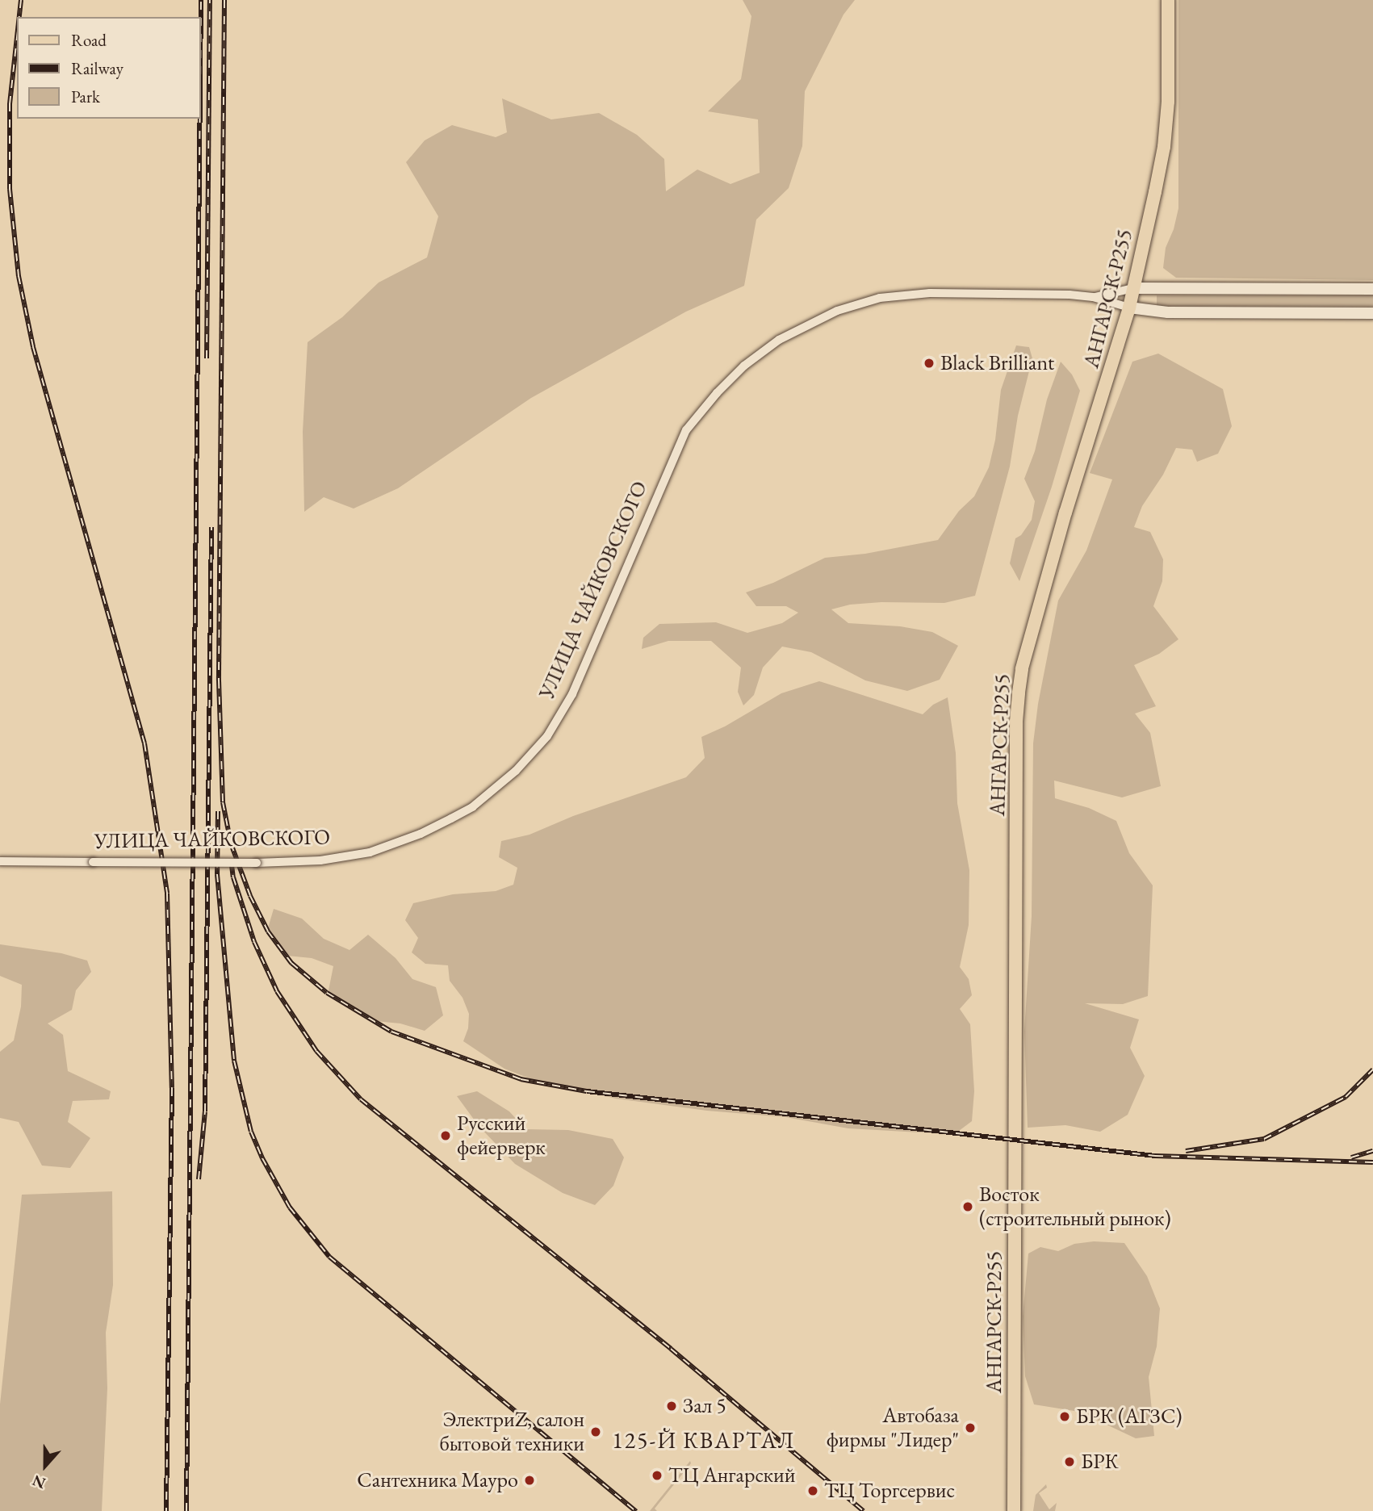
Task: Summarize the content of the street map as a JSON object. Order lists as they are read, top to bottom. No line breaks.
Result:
{"streets":{"main road":["АНГАРСК-Р255","УЛИЦА ЧАЙКОВСКОГО"]},"crossings":[["АНГАРСК-Р255","УЛИЦА ЧАЙКОВСКОГО"]],"districts":["125-Й КВАРТАЛ"],"places":["Black Brilliant","Русский фейерверк","Восток (строительный рынок)","Зал 5","БРК (АГЗС)","Автобаза фирмы \"Лидер\"","ЭлектриZ, салон бытовой техники","БРК","ТЦ Ангарский","Сантехника Мауро","ТЦ Торгсервис"],"legend":["Road","Railway","Park"],"north":"bottom"}
